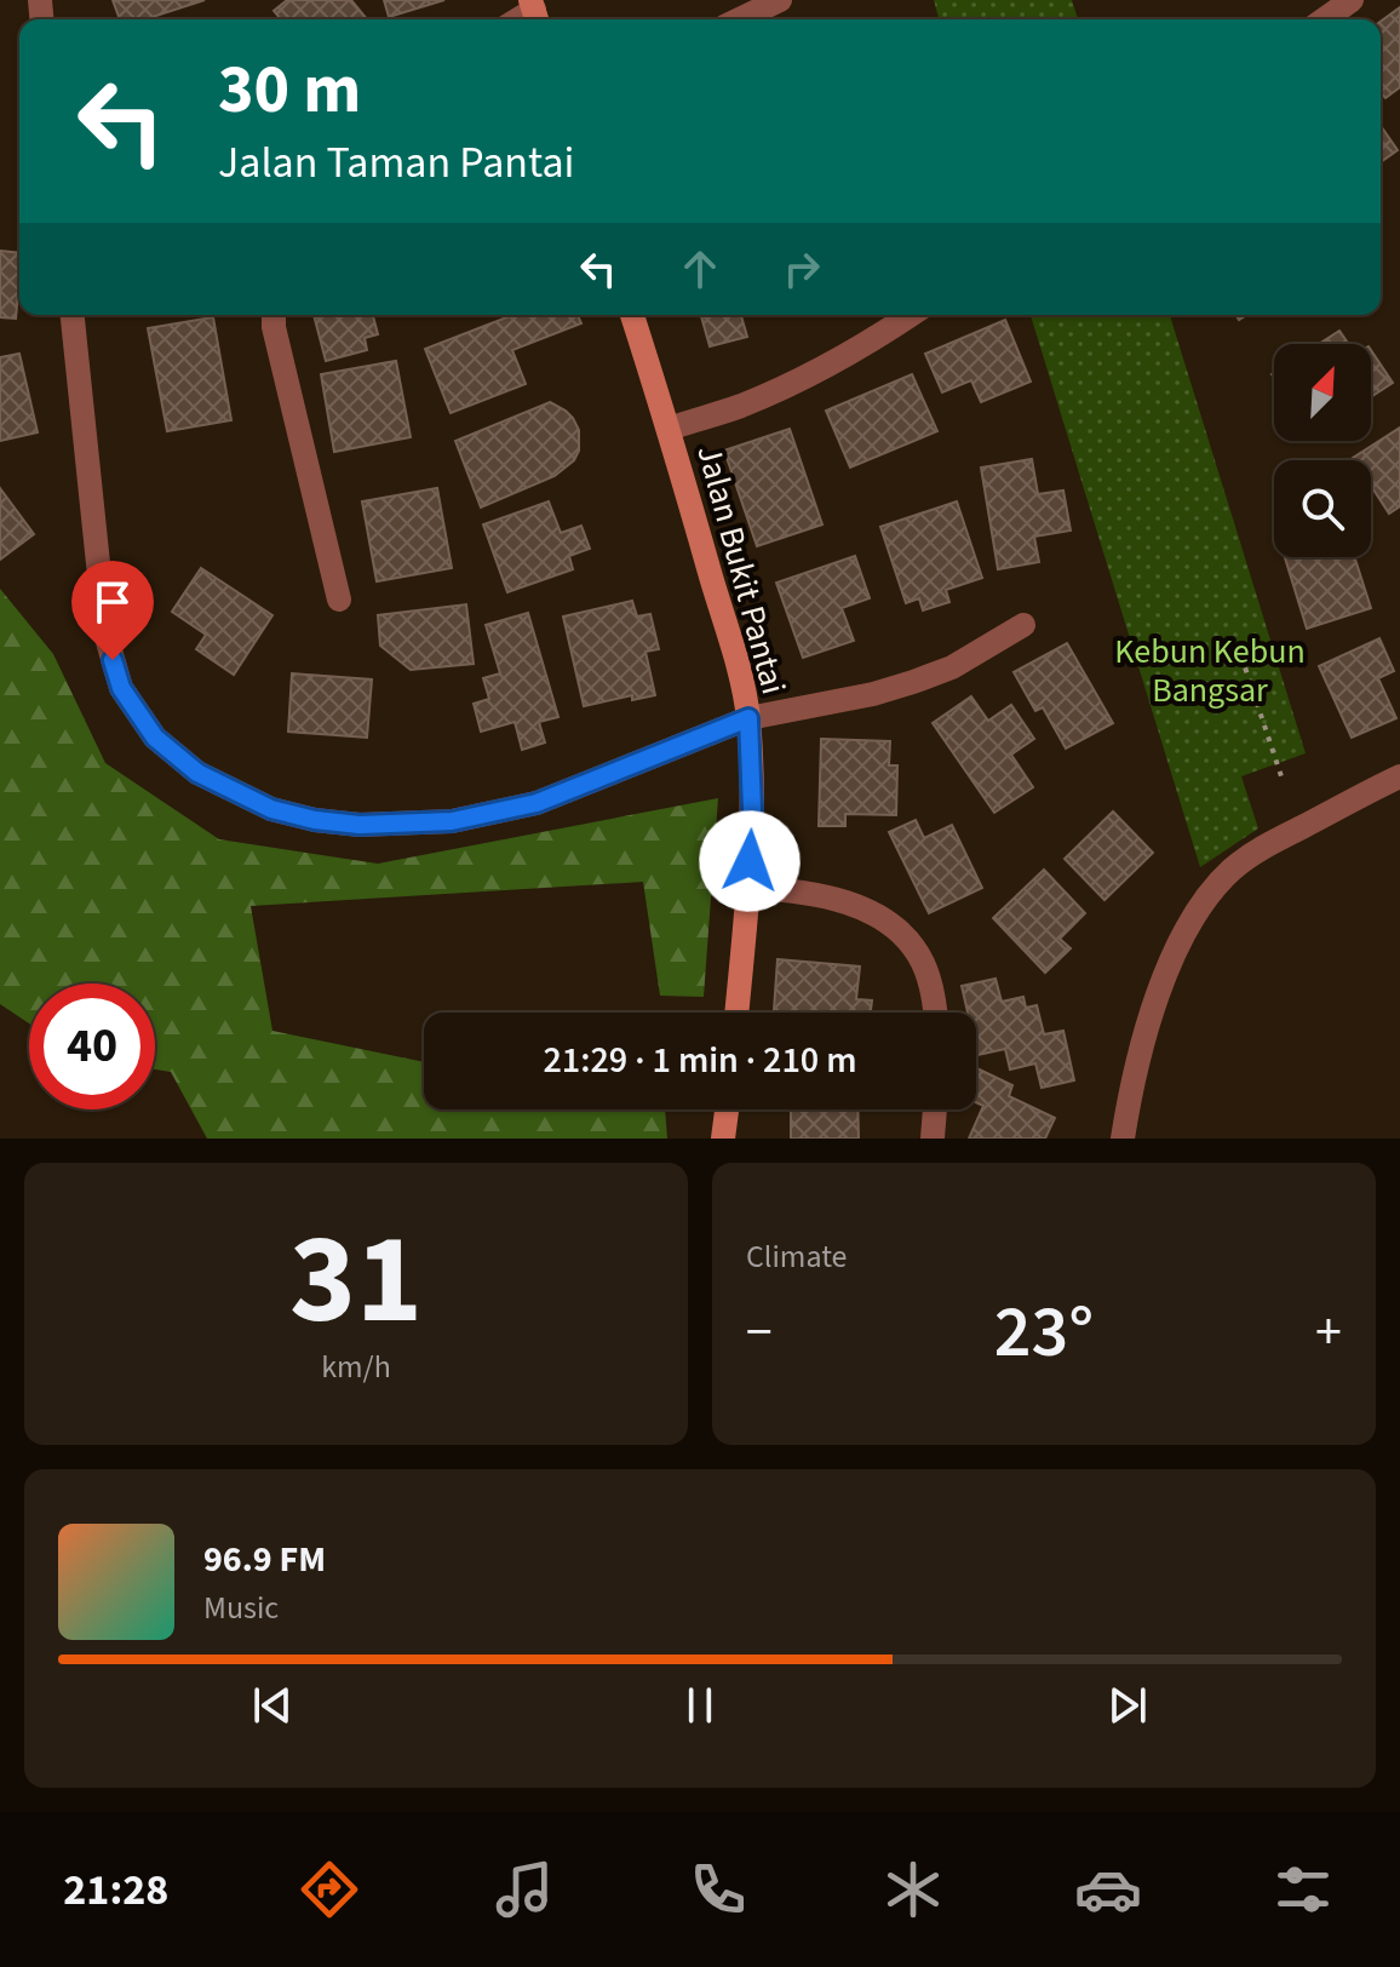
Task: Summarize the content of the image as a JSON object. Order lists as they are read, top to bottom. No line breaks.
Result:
{"streets":{"street":["Jalan Bukit Pantai"]},"parks":["Kebun Kebun Bangsar"],"north":"top right","page":{"turn":["30 m","Jalan Taman Pantai"],"limit":"40","trip":"21:29 · 1 min · 210 m","tile":[["31","km/h"],"Climate"],"heat":["−","23°","+"],"song":["96.9 FM","Music"],"tabs":"21:28"}}
